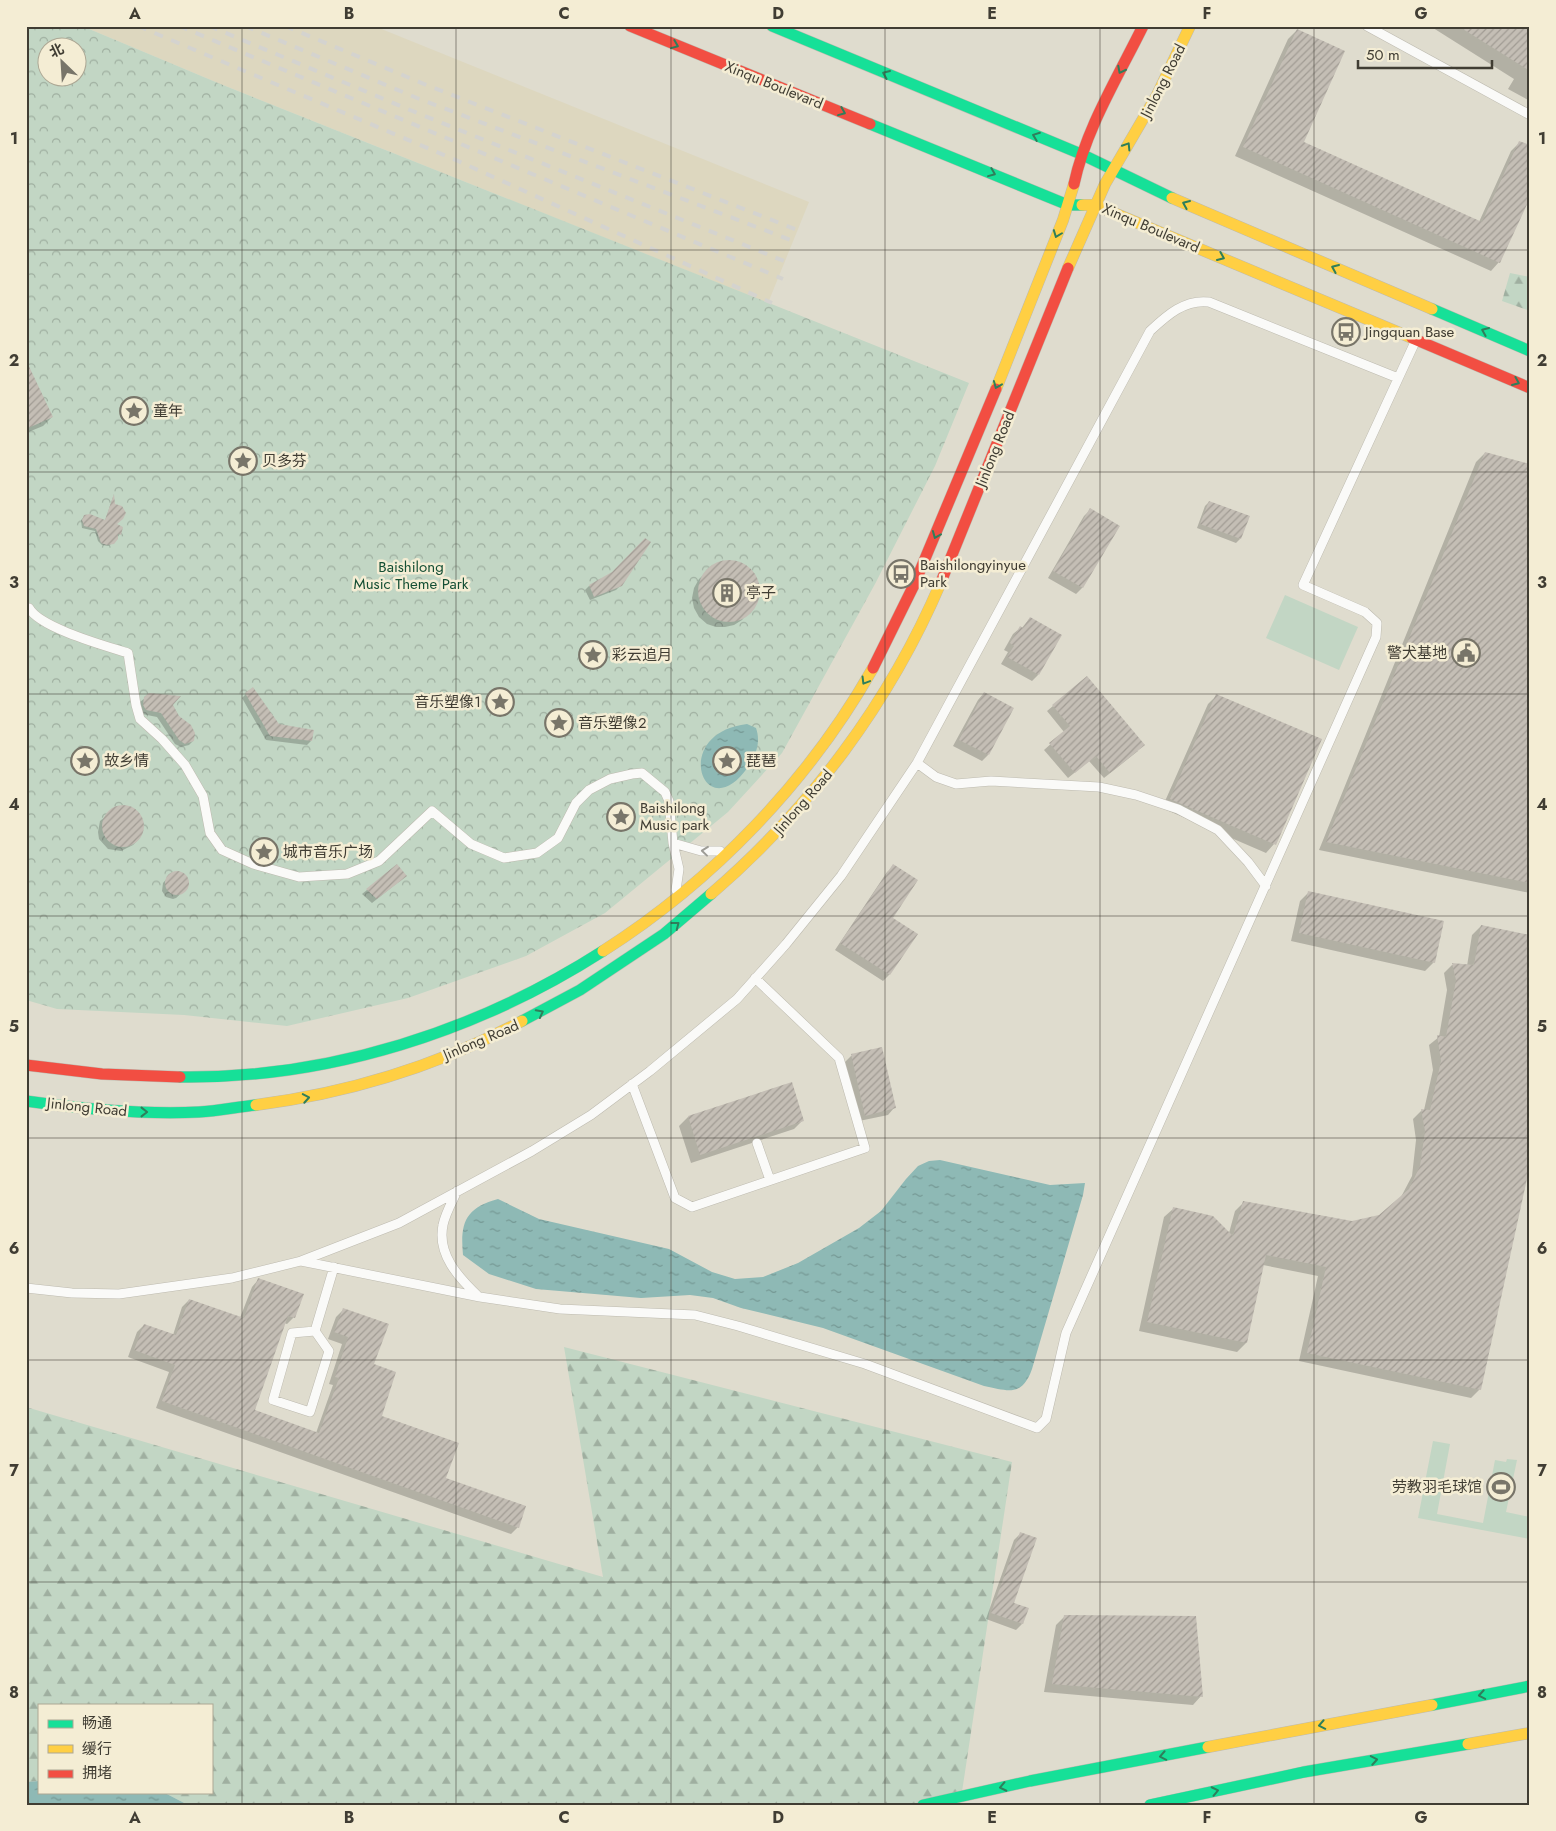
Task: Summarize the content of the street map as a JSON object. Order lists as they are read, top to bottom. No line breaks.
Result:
{"streets":{"main road":["Jinlong Road","Xinqu Boulevard"]},"crossings":[["Jinlong Road","Xinqu Boulevard"]],"parks":["Baishilong Music Theme Park"],"places":{"bus stop":["Jingquan Base","Baishilongyinyue Park"],"place":["童年","贝多芬","彩云追月","音乐塑像1","音乐塑像2","故乡情","琵琶","Baishilong Music park","城市音乐广场"],"building":["亭子"],"public building":["警犬基地"],"sports":["劳教羽毛球馆"]},"legend":["畅通","缓行","拥堵"],"scale_bar":"50 m","north":"top left","grid":{"columns":["A","B","C","D","E","F","G"],"rows":["1","2","3","4","5","6","7","8"]}}
